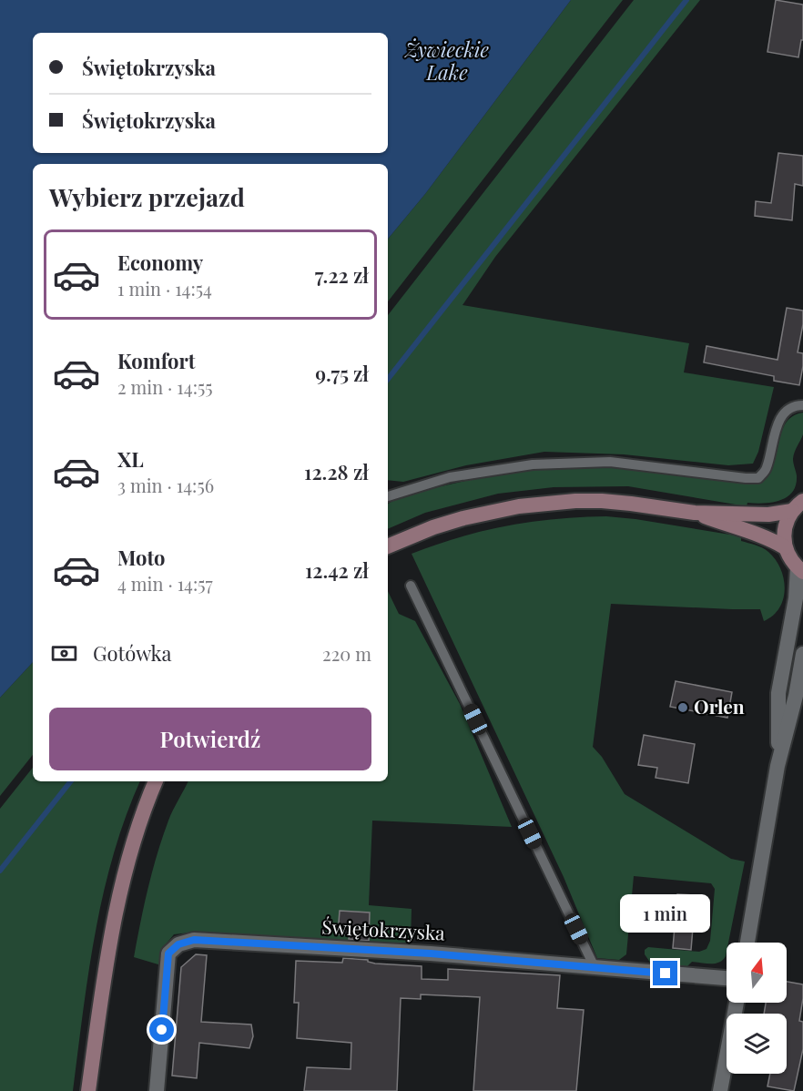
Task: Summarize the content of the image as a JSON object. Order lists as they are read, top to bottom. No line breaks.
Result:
{"streets":{"street":["Świętokrzyska"]},"water":["Żywieckie Lake"],"places":["Orlen"],"north":"top","page":{"banner":["Świętokrzyska","Świętokrzyska"],"heading":"Wybierz przejazd","list":[{"name":"Economy","note":"1 min · 14:54","value":"7.22 zł"},{"name":"Komfort","note":"2 min · 14:55","value":"9.75 zł"},{"name":"XL","note":"3 min · 14:56","value":"12.28 zł"},{"name":"Moto","note":"4 min · 14:57","value":"12.42 zł"}],"pay":["Gotówka","220 m"],"buttons":"Potwierdź","bubble":"1 min"}}
